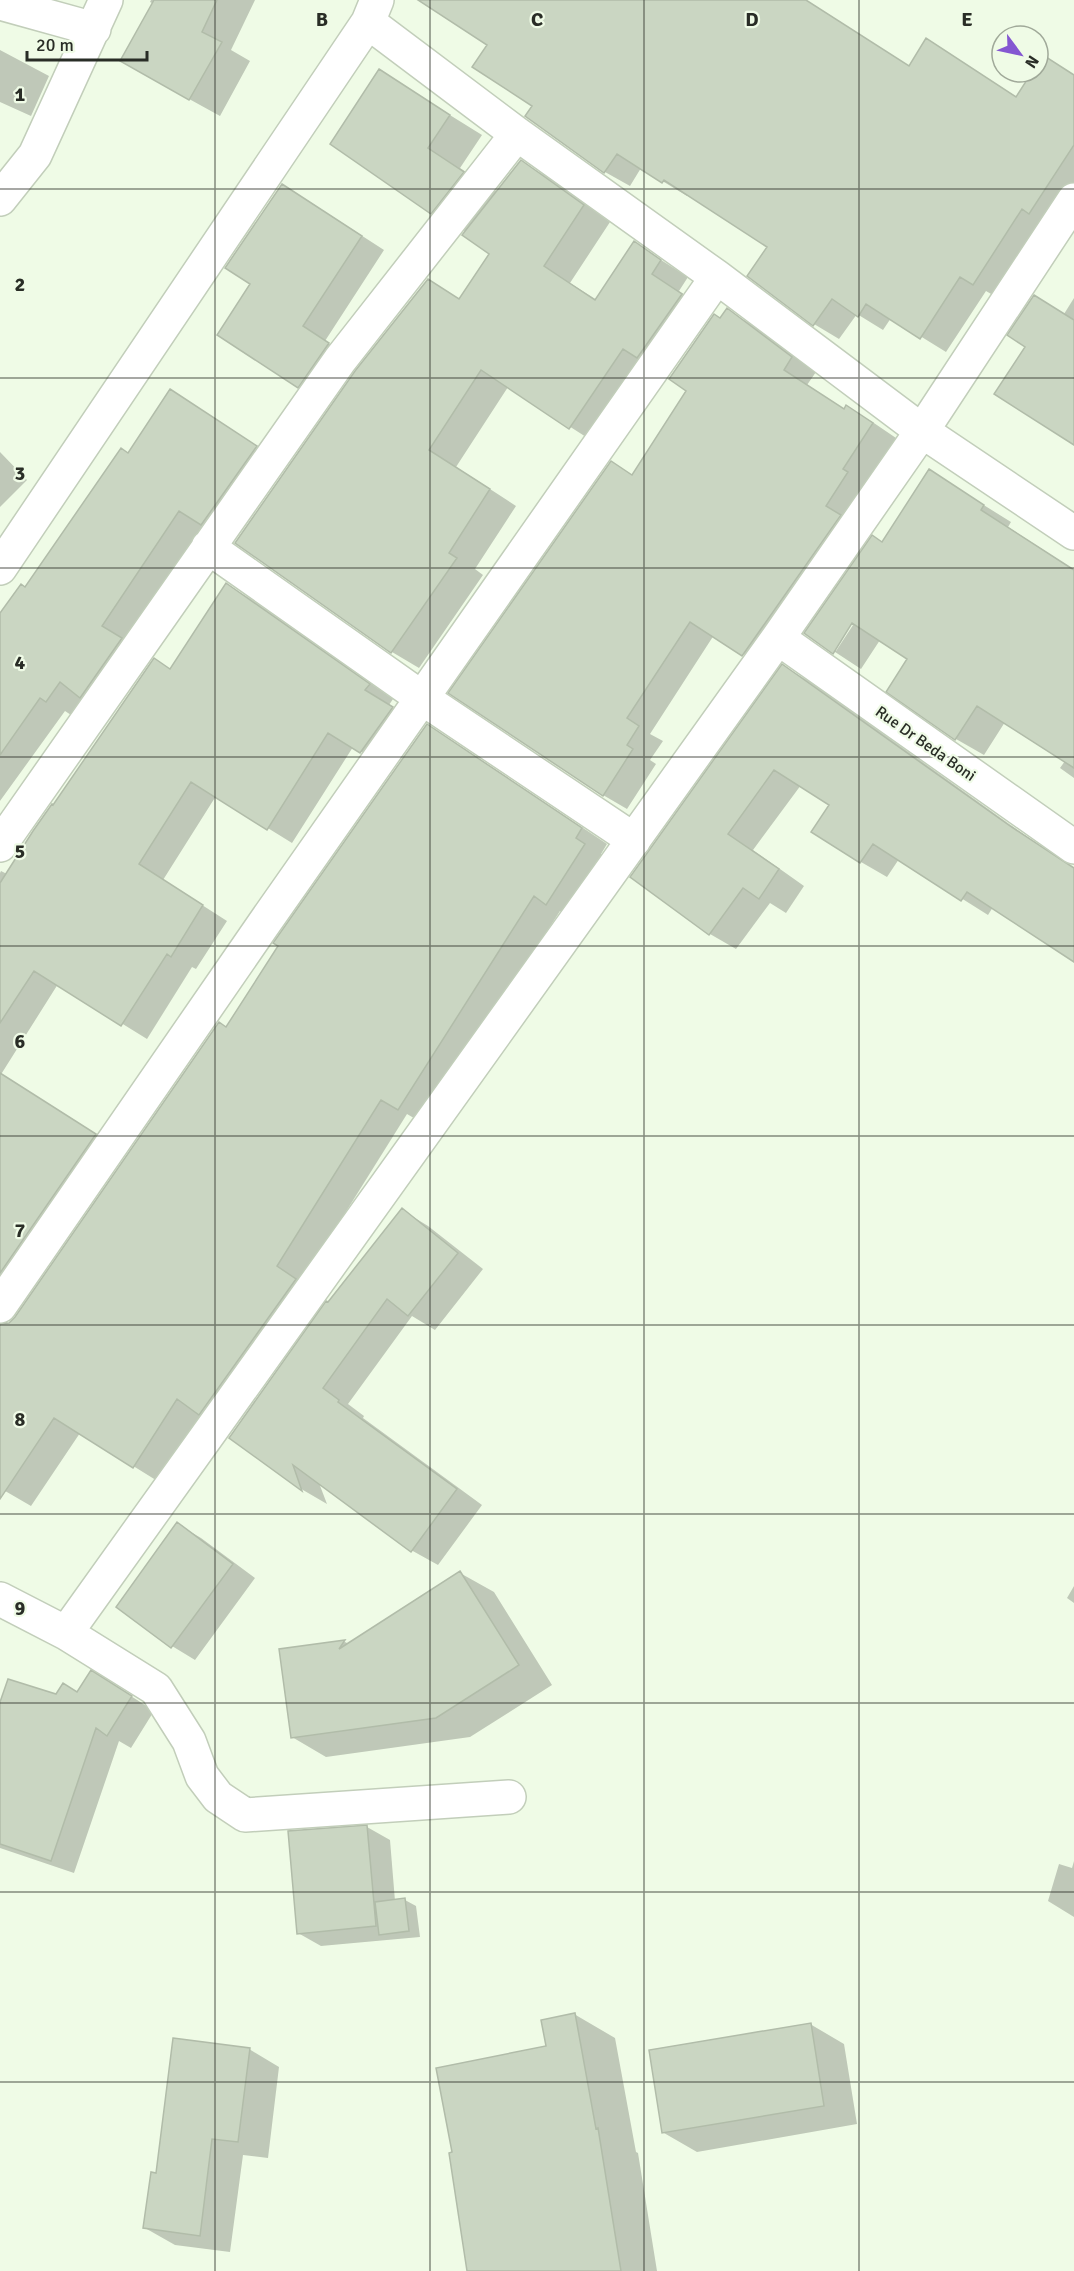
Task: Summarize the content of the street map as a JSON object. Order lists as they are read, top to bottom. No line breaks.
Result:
{"streets":{"street":["Rue Dr Beda Boni"]},"scale_bar":"20 m","north":"bottom right","grid":{"columns":["B","C","D","E"],"rows":["1","2","3","4","5","6","7","8","9"]}}
